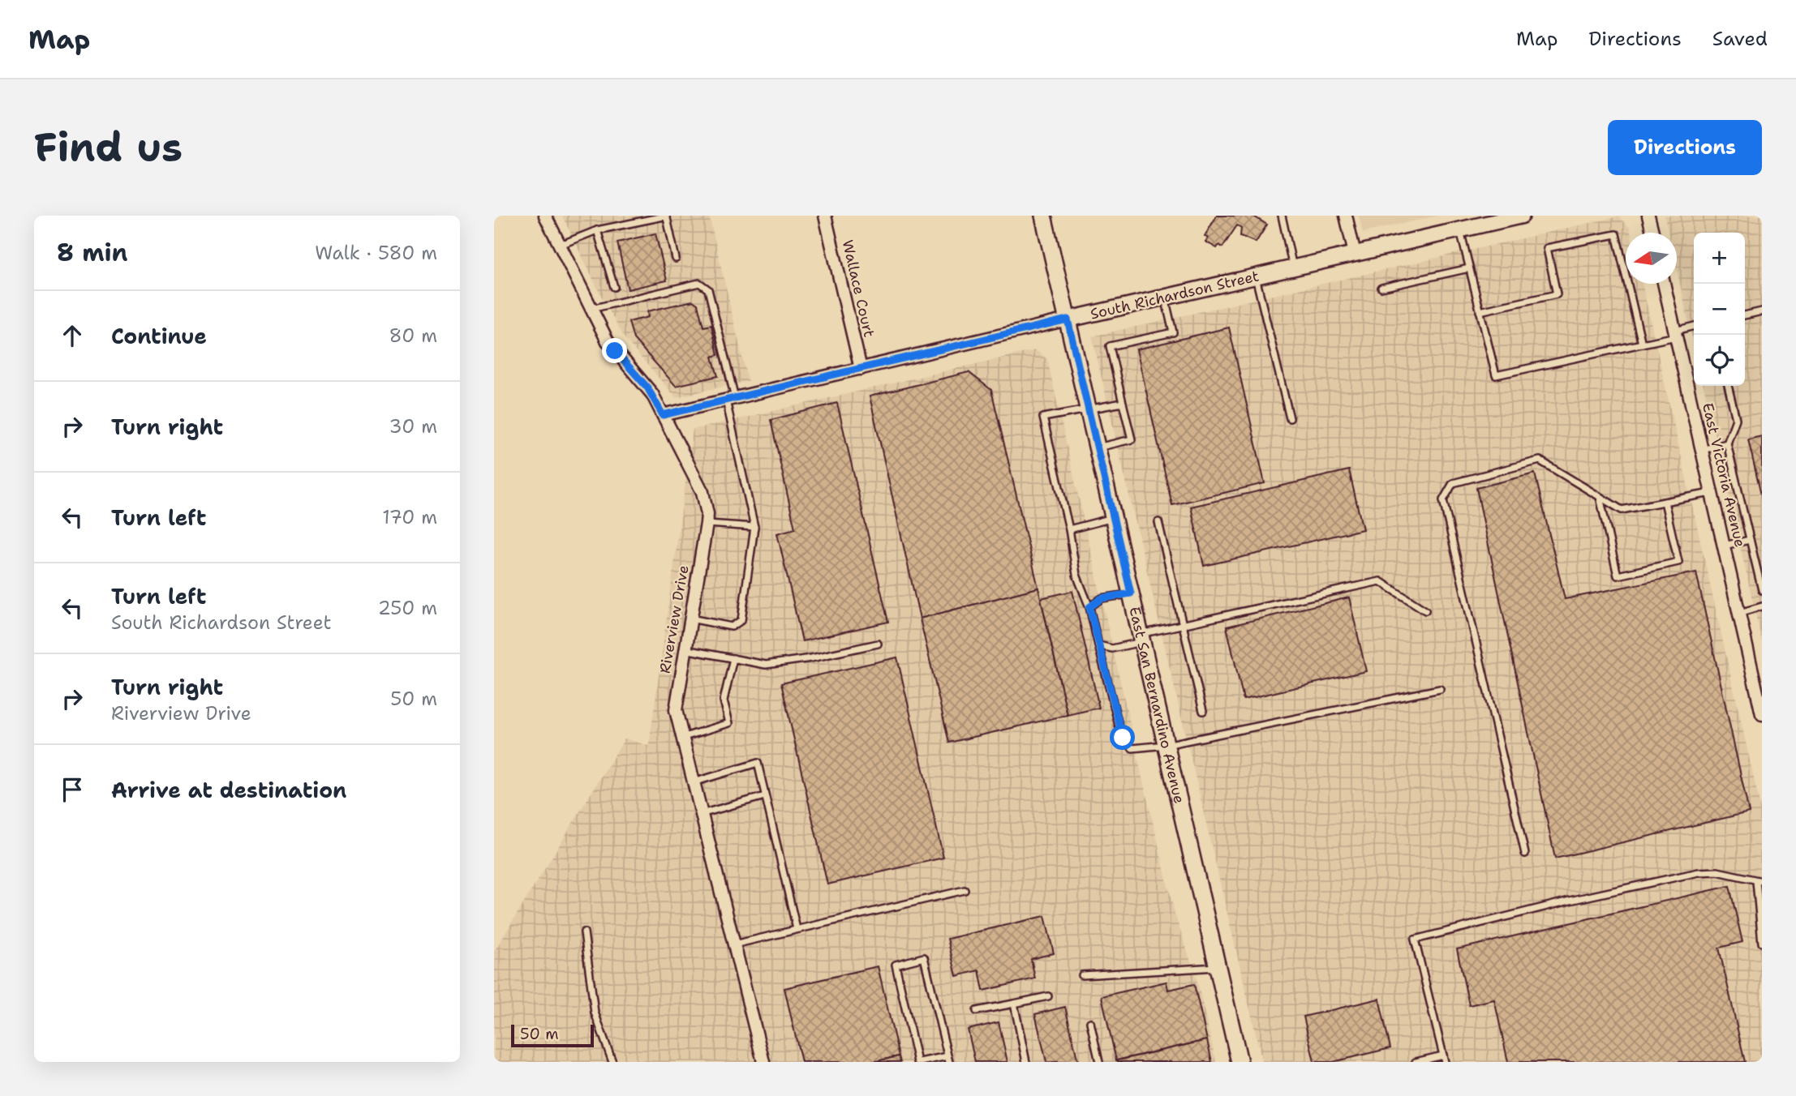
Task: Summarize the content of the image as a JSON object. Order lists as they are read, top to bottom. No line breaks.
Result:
{"streets":{"main road":["East San Bernardino Avenue"],"street":["Wallace Court","South Richardson Street","East Victoria Avenue","Riverview Drive"]},"crossings":[["Wallace Court","South Richardson Street"],["South Richardson Street","Riverview Drive"],["South Richardson Street","East San Bernardino Avenue"]],"scale_bar":"50 m","north":"left","page":{"header":"Map","nav":["Map","Directions","Saved"],"buttons":"Directions","title":"Find us","heading":["8 min","Walk · 580 m"],"map_buttons":["+","−"],"list":[["Continue","80 m"],["Turn right","30 m"],["Turn left","170 m"],["Turn left","South Richardson Street","250 m"],["Turn right","Riverview Drive","50 m"],"Arrive at destination"],"scale":"50 m"}}
